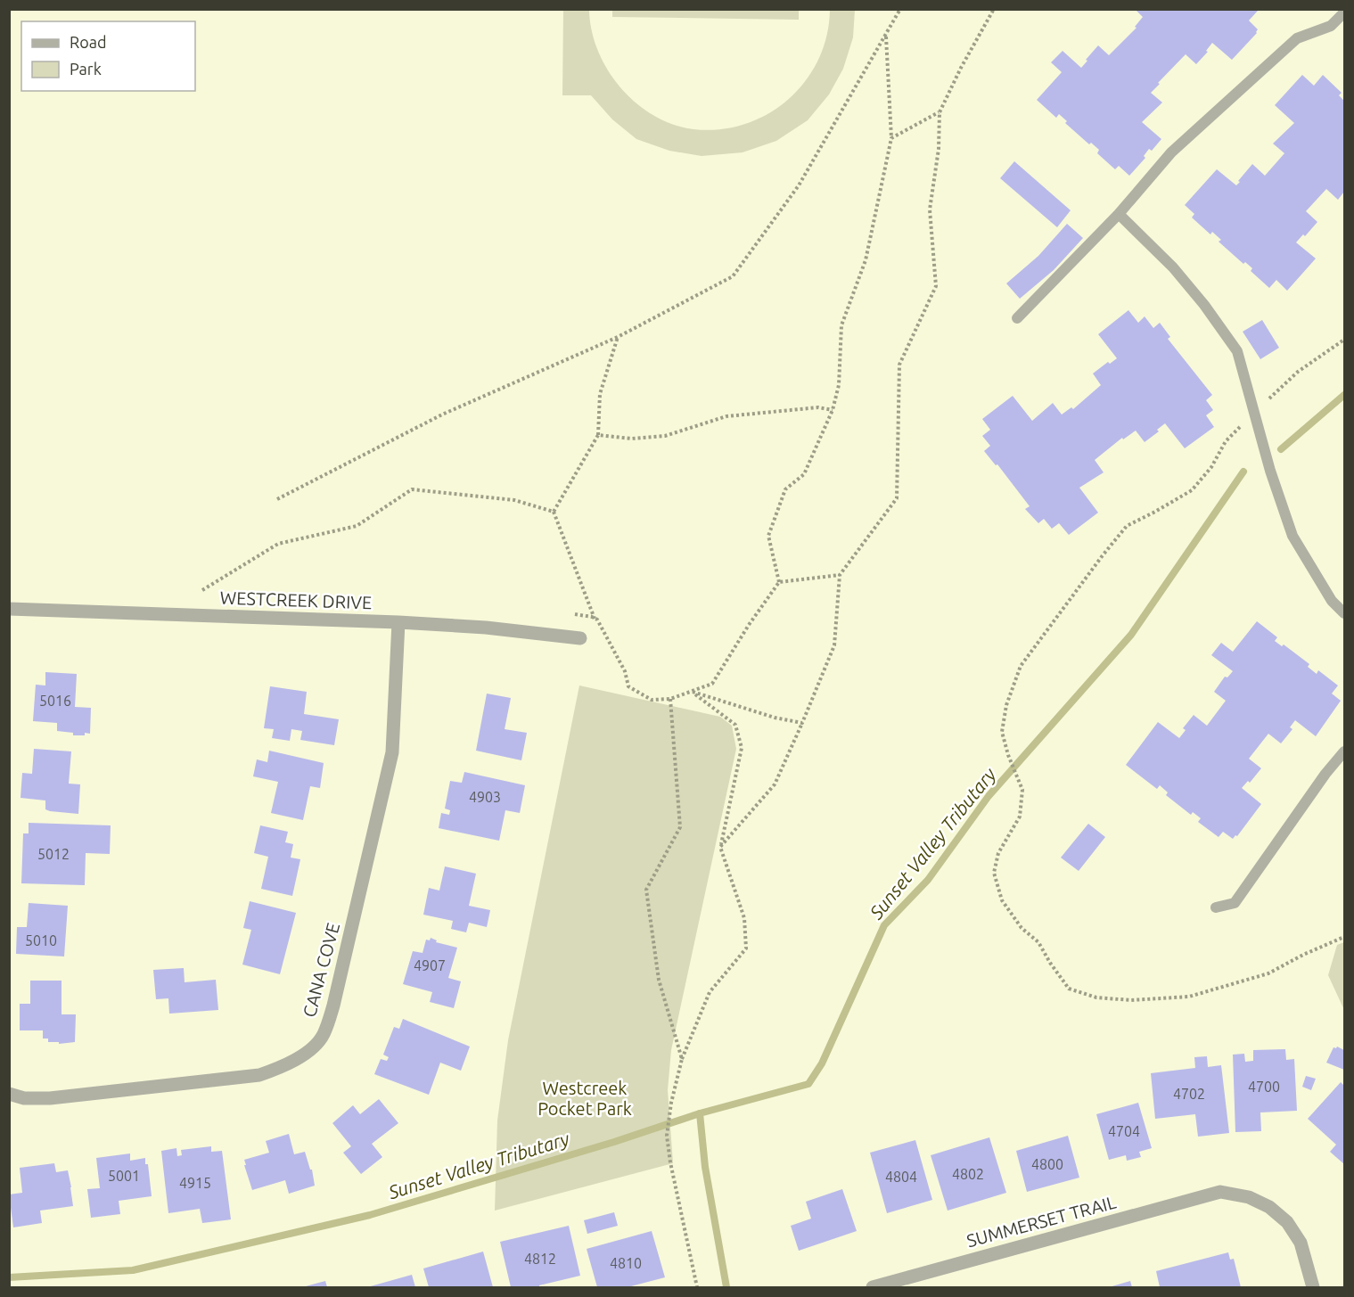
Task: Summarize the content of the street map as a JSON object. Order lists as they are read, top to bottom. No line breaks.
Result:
{"streets":{"street":["WESTCREEK DRIVE","CANA COVE","SUMMERSET TRAIL"]},"crossings":[["WESTCREEK DRIVE","CANA COVE"]],"water":["Sunset Valley Tributary"],"parks":["Westcreek Pocket Park"],"house_numbers":["5016","4903","5012","5010","4907","4700","4702","4704","4800","4802","5001","4804","4915","4812","4810"],"legend":["Road","Park"]}
